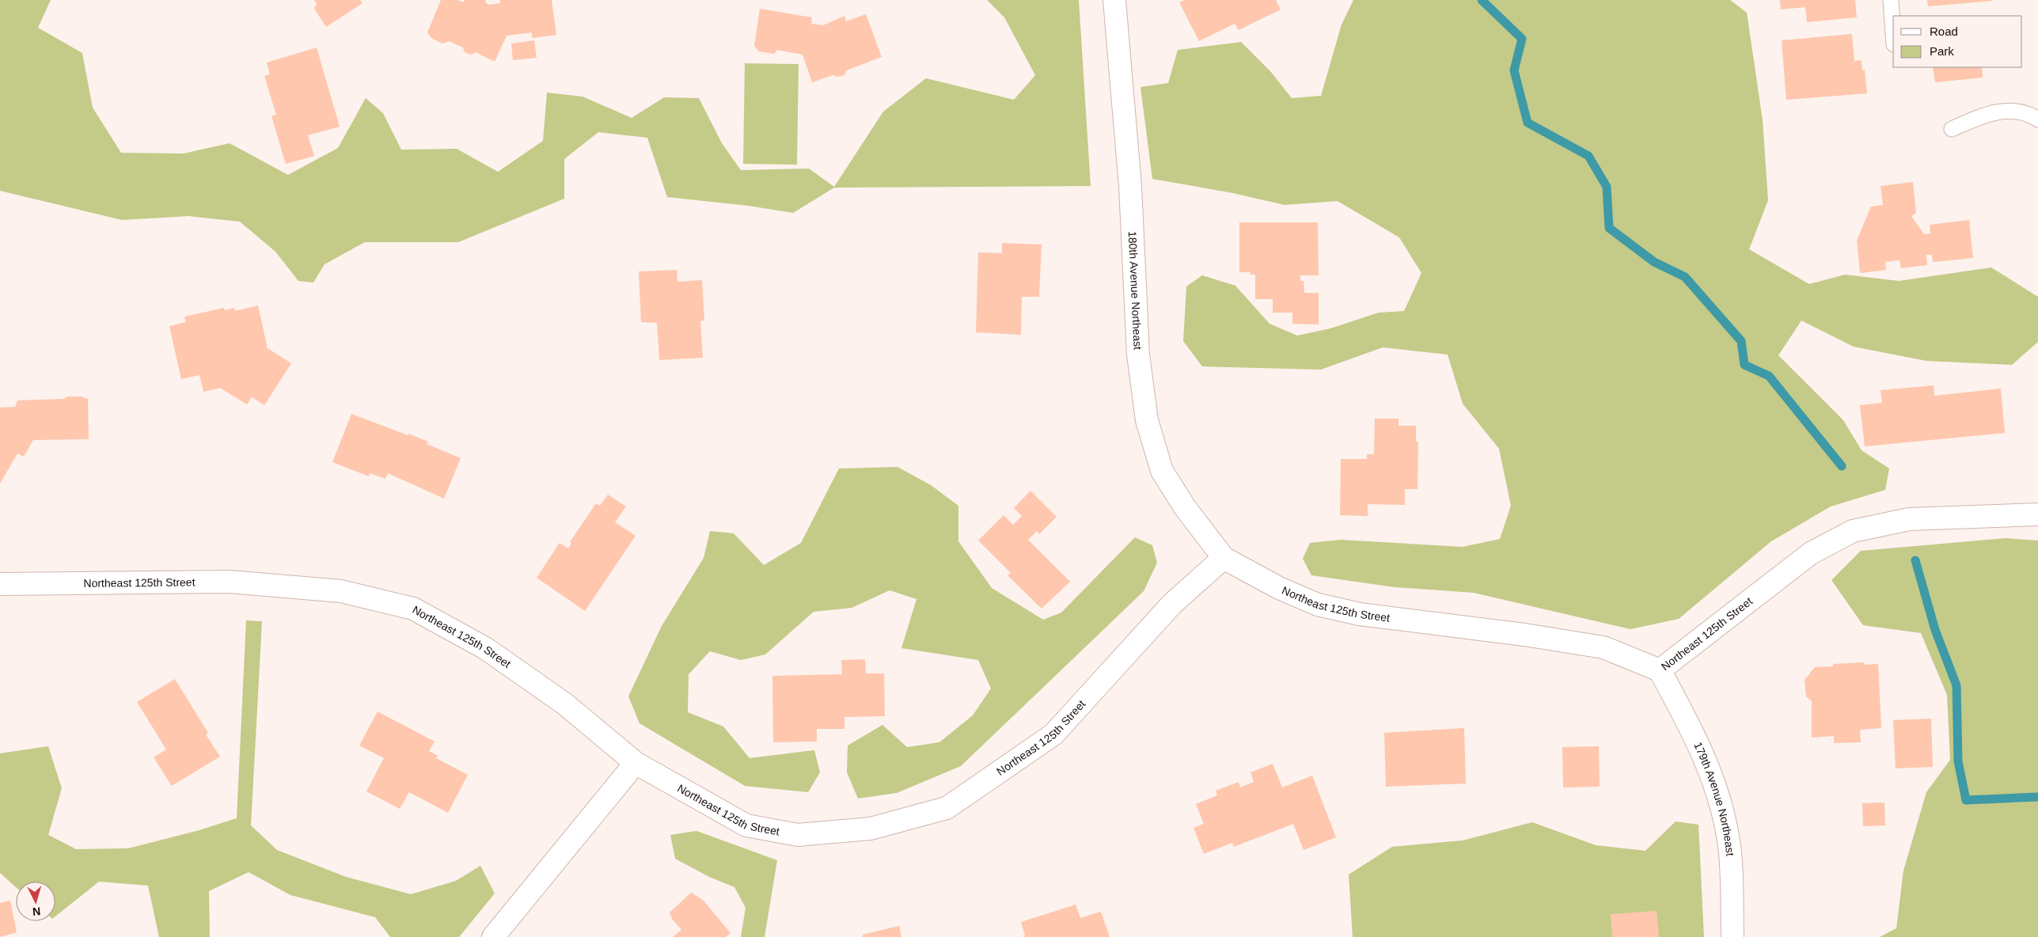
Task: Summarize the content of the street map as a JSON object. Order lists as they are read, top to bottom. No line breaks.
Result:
{"streets":{"street":["180th Avenue Northeast","Northeast 125th Street","179th Avenue Northeast"]},"crossings":[["180th Avenue Northeast","Northeast 125th Street"],["Northeast 125th Street","179th Avenue Northeast"]],"legend":["Road","Park"],"north":"bottom"}
